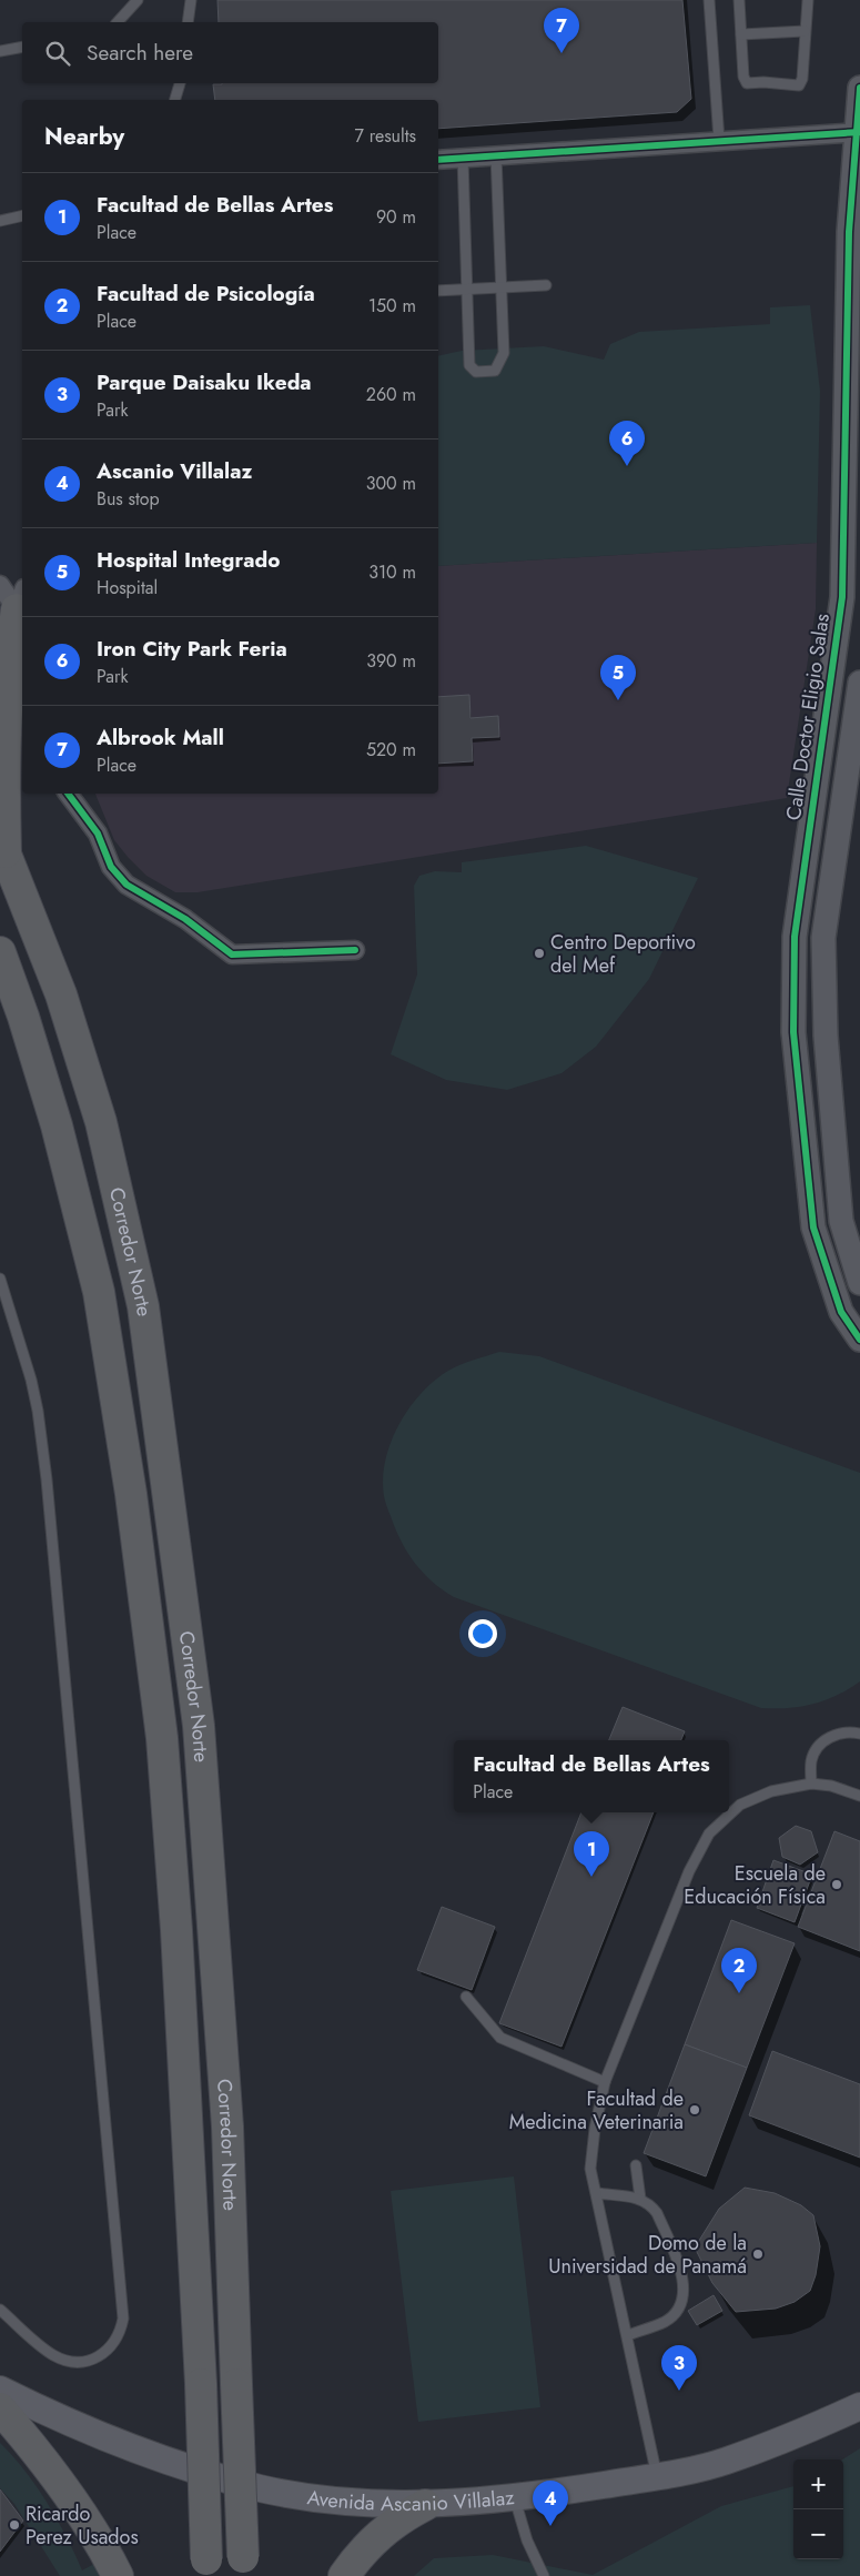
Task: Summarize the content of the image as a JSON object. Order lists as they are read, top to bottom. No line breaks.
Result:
{"streets":{"highway":["Corredor Norte"],"main road":["Avenida Ascanio Villalaz"],"street":["Calle Doctor Eligio Salas"]},"places":["Centro Deportivo del Mef","Escuela de Educación Física","Facultad de Medicina Veterinaria","Domo de la Universidad de Panamá","Ricardo Perez Usados"],"page":{"pins":["7","6","5","1","2","3","4"],"search":"Search here","heading":["Nearby","7 results"],"list":[{"mark":"1","name":"Facultad de Bellas Artes","note":"Place","value":"90 m"},{"mark":"2","name":"Facultad de Psicología","note":"Place","value":"150 m"},{"mark":"3","name":"Parque Daisaku Ikeda","note":"Park","value":"260 m"},{"mark":"4","name":"Ascanio Villalaz","note":"Bus stop","value":"300 m"},{"mark":"5","name":"Hospital Integrado","note":"Hospital","value":"310 m"},{"mark":"6","name":"Iron City Park Feria","note":"Park","value":"390 m"},{"mark":"7","name":"Albrook Mall","note":"Place","value":"520 m"}],"popup":["Facultad de Bellas Artes","Place"],"map_buttons":["+","−"]}}
